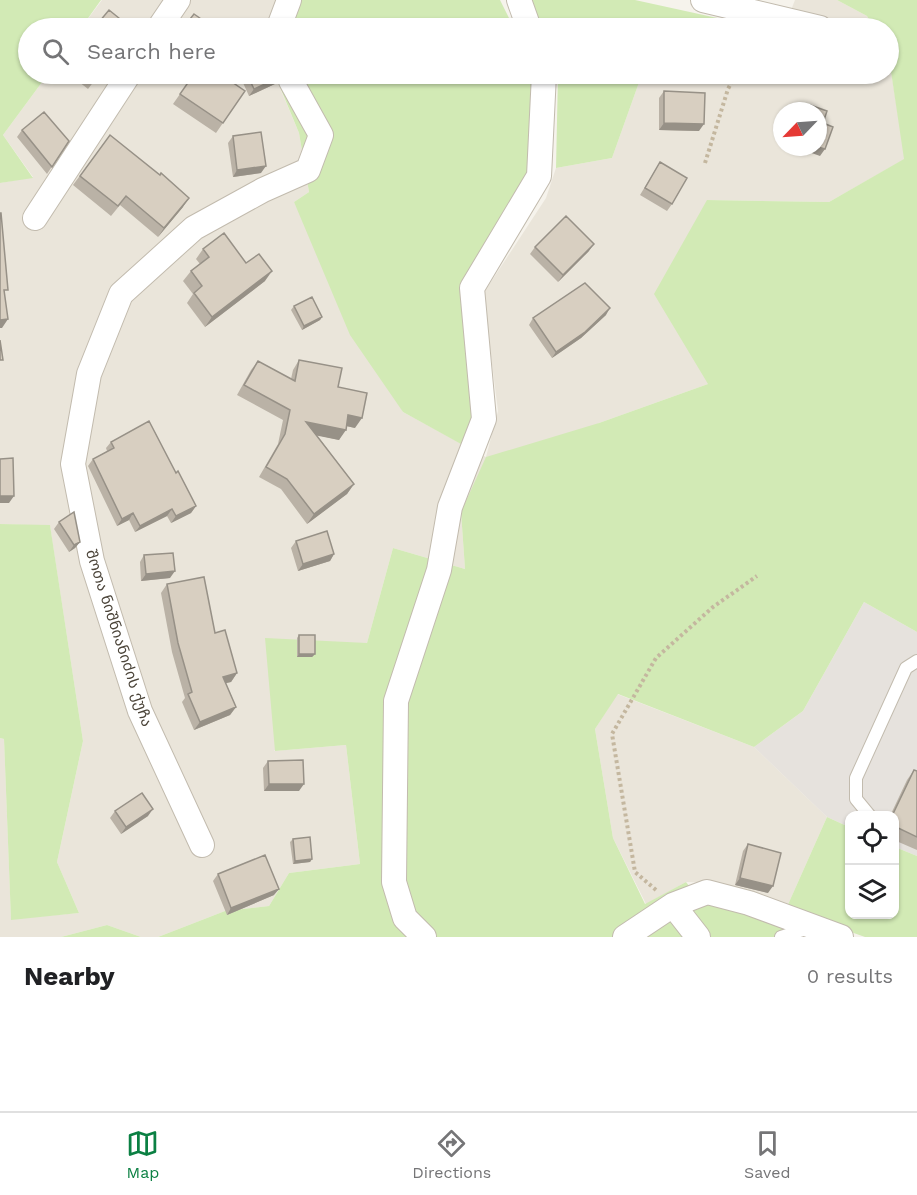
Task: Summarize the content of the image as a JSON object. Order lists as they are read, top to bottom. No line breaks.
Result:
{"streets":{"street":["შოთა ნიშნიანიძის ქუჩა"]},"north":"bottom left","page":{"search":"Search here","heading":["Nearby","0 results"],"nav":["Map","Directions","Saved"]}}
